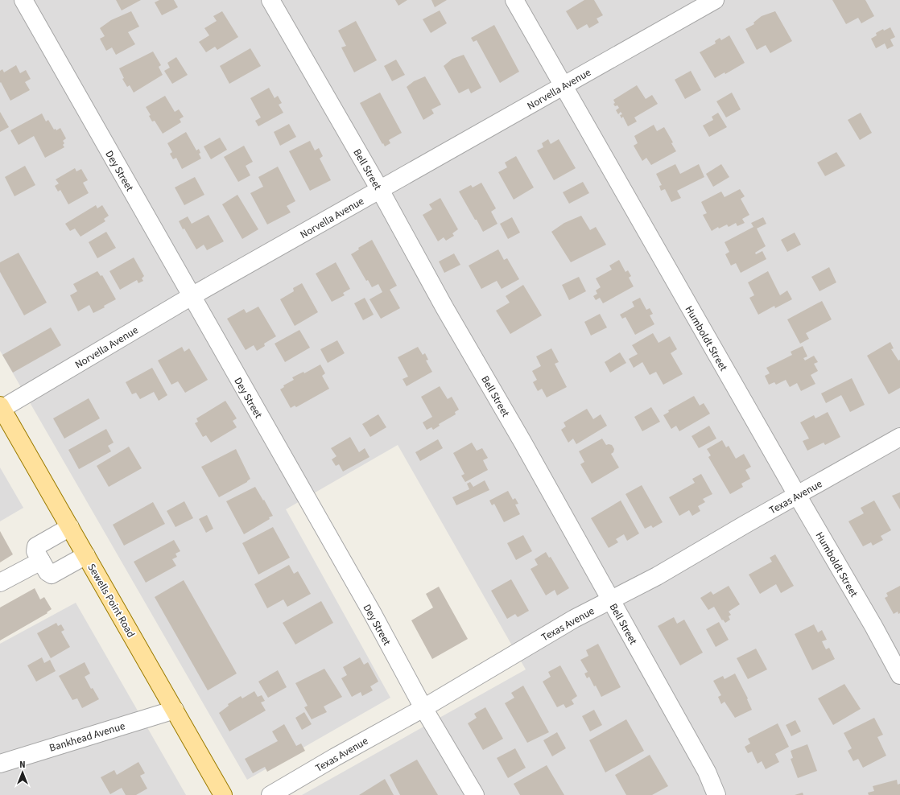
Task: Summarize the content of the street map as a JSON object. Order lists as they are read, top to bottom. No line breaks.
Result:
{"streets":{"main road":["Sewells Point Road"],"street":["Norvella Avenue","Bell Street","Dey Street","Humboldt Street","Texas Avenue","Bankhead Avenue"]},"crossings":[["Norvella Avenue","Bell Street"],["Norvella Avenue","Dey Street"],["Norvella Avenue","Humboldt Street"],["Norvella Avenue","Sewells Point Road"],["Bell Street","Texas Avenue"],["Dey Street","Texas Avenue"],["Humboldt Street","Texas Avenue"],["Sewells Point Road","Bankhead Avenue"]],"north":"top"}
